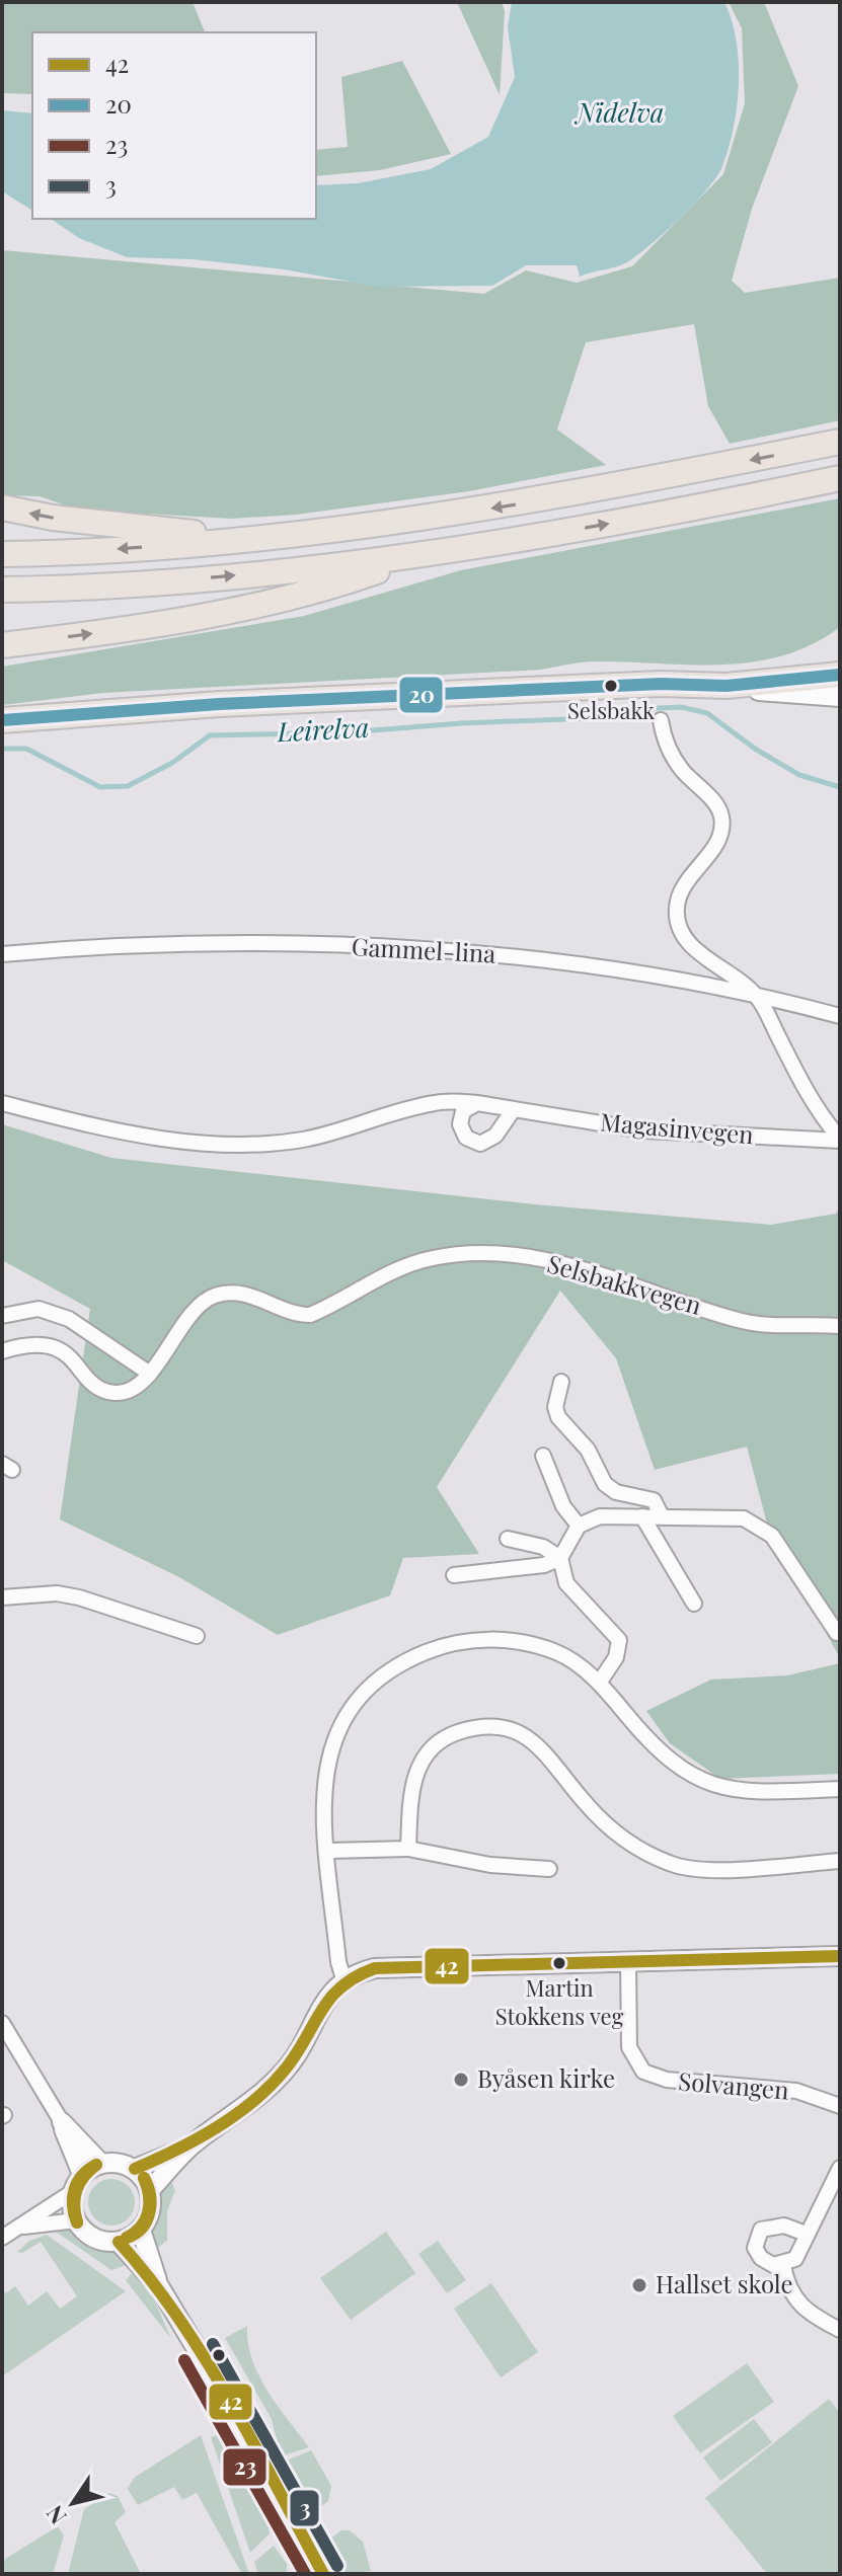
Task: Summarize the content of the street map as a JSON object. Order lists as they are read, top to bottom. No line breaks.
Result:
{"streets":{"street":["Gammel-lina","Magasinvegen","Selsbakkvegen","Solvangen"]},"water":["Nidelva","Leirelva"],"places":["Selsbakk","Martin Stokkens veg","Byåsen kirke","Hallset skole"],"lines":["transit line 20","transit line 42","transit line 3","transit line 23"],"legend":["42","20","23","3"],"north":"bottom left"}
